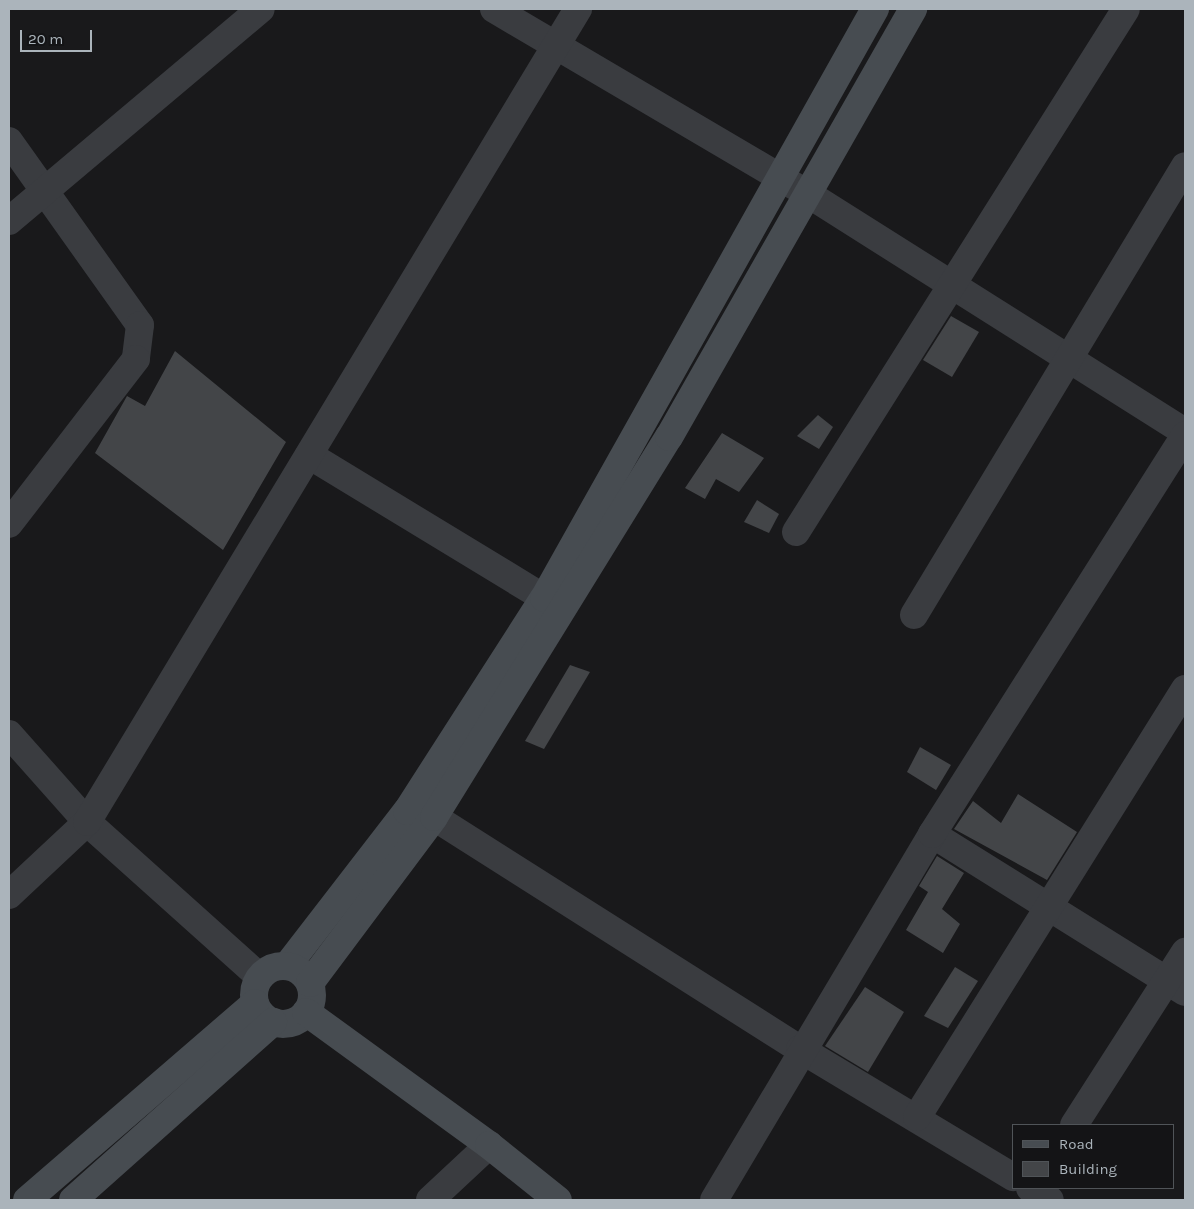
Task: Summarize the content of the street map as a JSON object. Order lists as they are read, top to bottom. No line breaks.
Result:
{"legend":["Road","Building"],"scale_bar":"20 m"}
